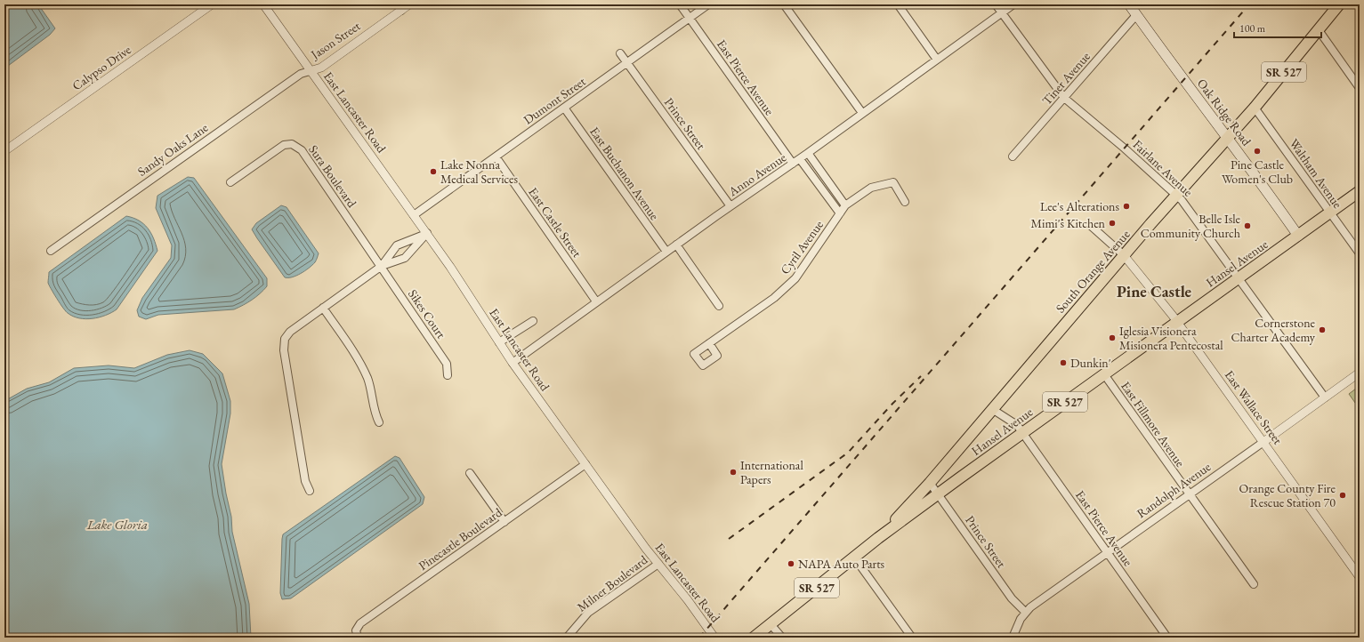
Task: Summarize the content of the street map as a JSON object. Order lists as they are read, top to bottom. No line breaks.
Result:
{"streets":{"main road":["SR 527","Oak Ridge Road","Hansel Avenue","South Orange Avenue"],"street":["Jason Street","Calypso Drive","East Pierce Avenue","Tiner Avenue","Dumont Street","East Lancaster Road","Prince Street","Sandy Oaks Lane","Fairlane Avenue","East Buchanon Avenue","Waltham Avenue","Anno Avenue","Sura Boulevard","East Castle Street","Cyril Avenue","Sikes Court","East Wallace Street","East Fillmore Avenue","Randolph Avenue","Pinecastle Boulevard","Milner Boulevard"]},"crossings":[["Jason Street","East Lancaster Road"],["Jason Street","Sandy Oaks Lane"],["East Pierce Avenue","Dumont Street"],["East Pierce Avenue","Anno Avenue"],["East Pierce Avenue","Hansel Avenue"],["East Pierce Avenue","South Orange Avenue"],["East Pierce Avenue","Randolph Avenue"],["Tiner Avenue","Oak Ridge Road"],["Tiner Avenue","Fairlane Avenue"],["Dumont Street","East Lancaster Road"],["Dumont Street","Prince Street"],["Dumont Street","East Buchanon Avenue"],["Dumont Street","East Castle Street"],["East Lancaster Road","Sandy Oaks Lane"],["East Lancaster Road","Anno Avenue"],["East Lancaster Road","Pinecastle Boulevard"],["East Lancaster Road","Milner Boulevard"],["Oak Ridge Road","Hansel Avenue"],["Oak Ridge Road","South Orange Avenue"],["Prince Street","Anno Avenue"],["Prince Street","Hansel Avenue"],["Prince Street","South Orange Avenue"],["Prince Street","Randolph Avenue"],["Fairlane Avenue","Anno Avenue"],["Fairlane Avenue","Hansel Avenue"],["Fairlane Avenue","South Orange Avenue"],["Fairlane Avenue","Randolph Avenue"],["East Buchanon Avenue","Anno Avenue"],["Waltham Avenue","Hansel Avenue"],["Waltham Avenue","South Orange Avenue"],["Anno Avenue","East Castle Street"],["Sura Boulevard","Sikes Court"],["Hansel Avenue","South Orange Avenue"],["Hansel Avenue","East Wallace Street"],["Hansel Avenue","East Fillmore Avenue"],["South Orange Avenue","East Wallace Street"],["East Wallace Street","Randolph Avenue"],["East Fillmore Avenue","Randolph Avenue"]],"districts":["Pine Castle"],"water":["Lake Gloria"],"places":["Pine Castle Women's Club","Lake Nonna Medical Services","Lee's Alterations","Mimi's Kitchen","Belle Isle Community Church","Cornerstone Charter Academy","Iglesia Visionera Misionera Pentecostal","Dunkin'","International Papers","Orange County Fire Rescue Station 70","NAPA Auto Parts"],"scale_bar":"100 m"}
